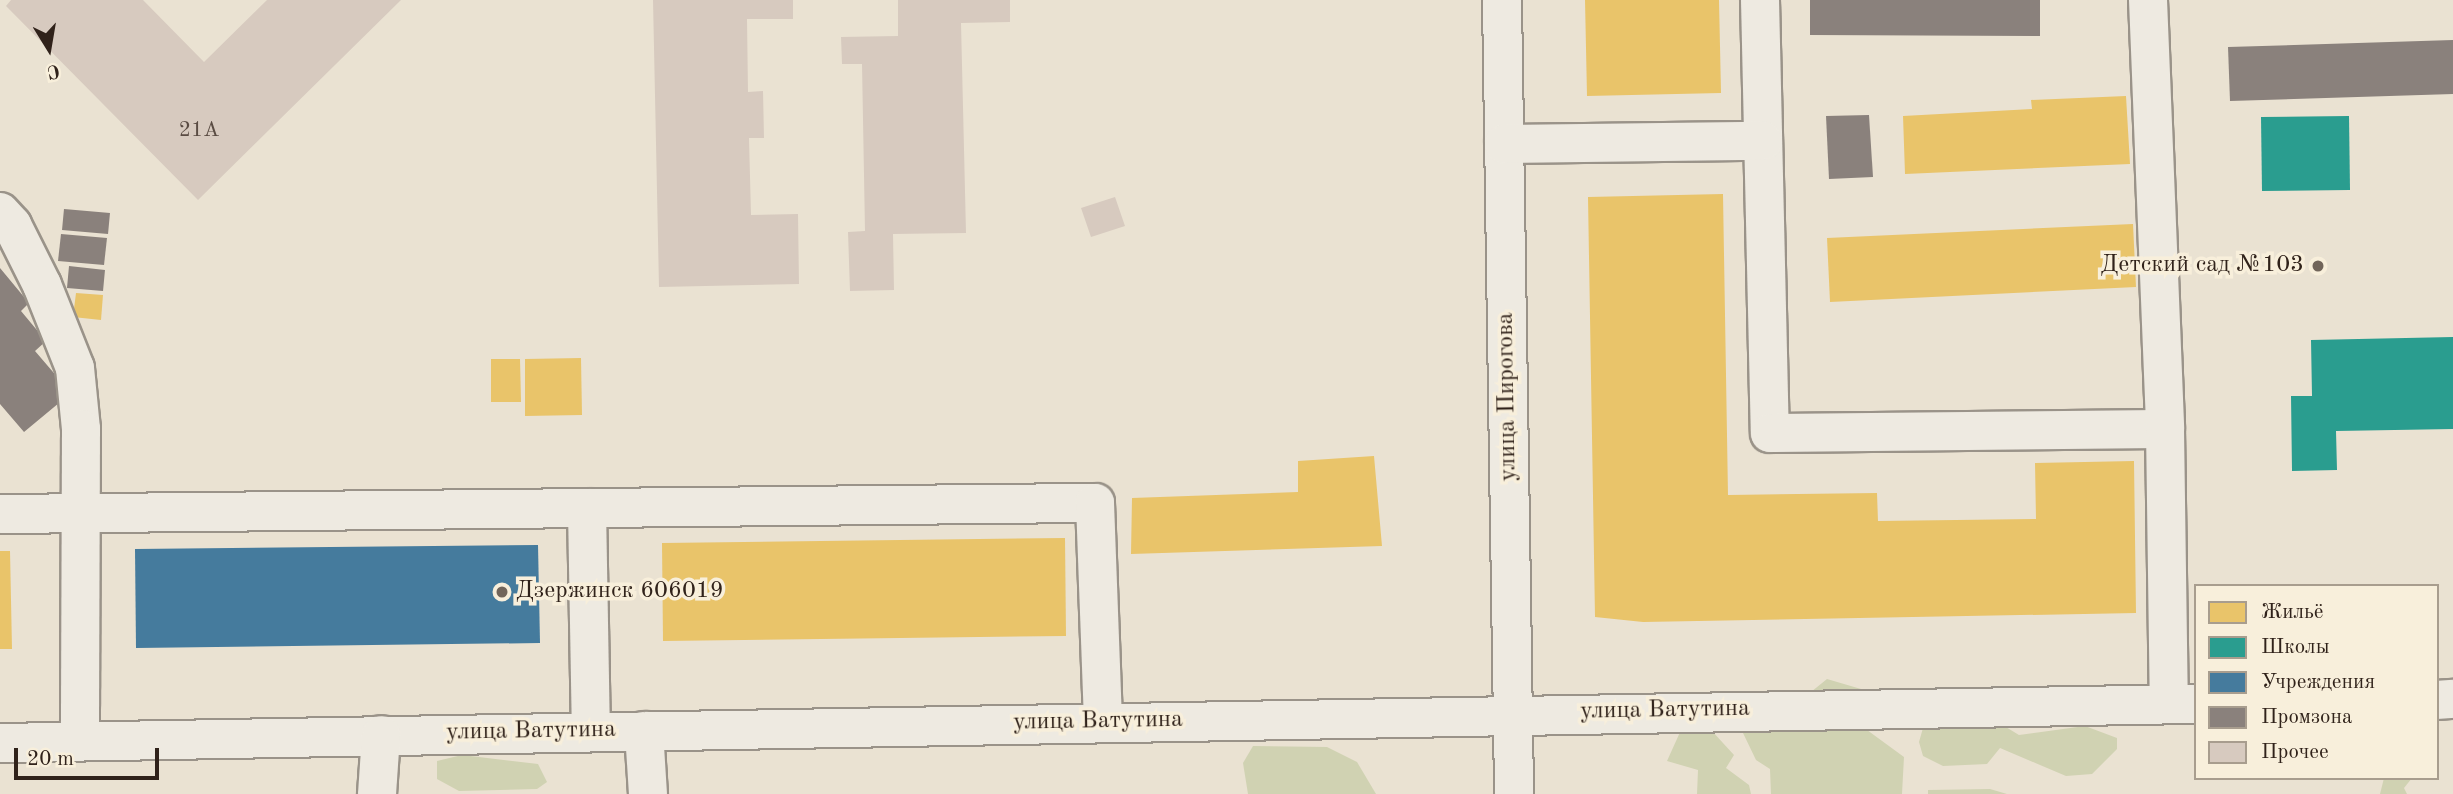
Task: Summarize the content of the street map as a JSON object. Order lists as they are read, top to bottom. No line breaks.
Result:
{"streets":{"street":["улица Пирогова","улица Ватутина"]},"crossings":[["улица Пирогова","улица Ватутина"]],"places":["Детский сад №103","Дзержинск 606019"],"house_numbers":["21А"],"legend":["Жильё","Школы","Учреждения","Промзона","Прочее"],"scale_bar":"20 m","north":"bottom"}
